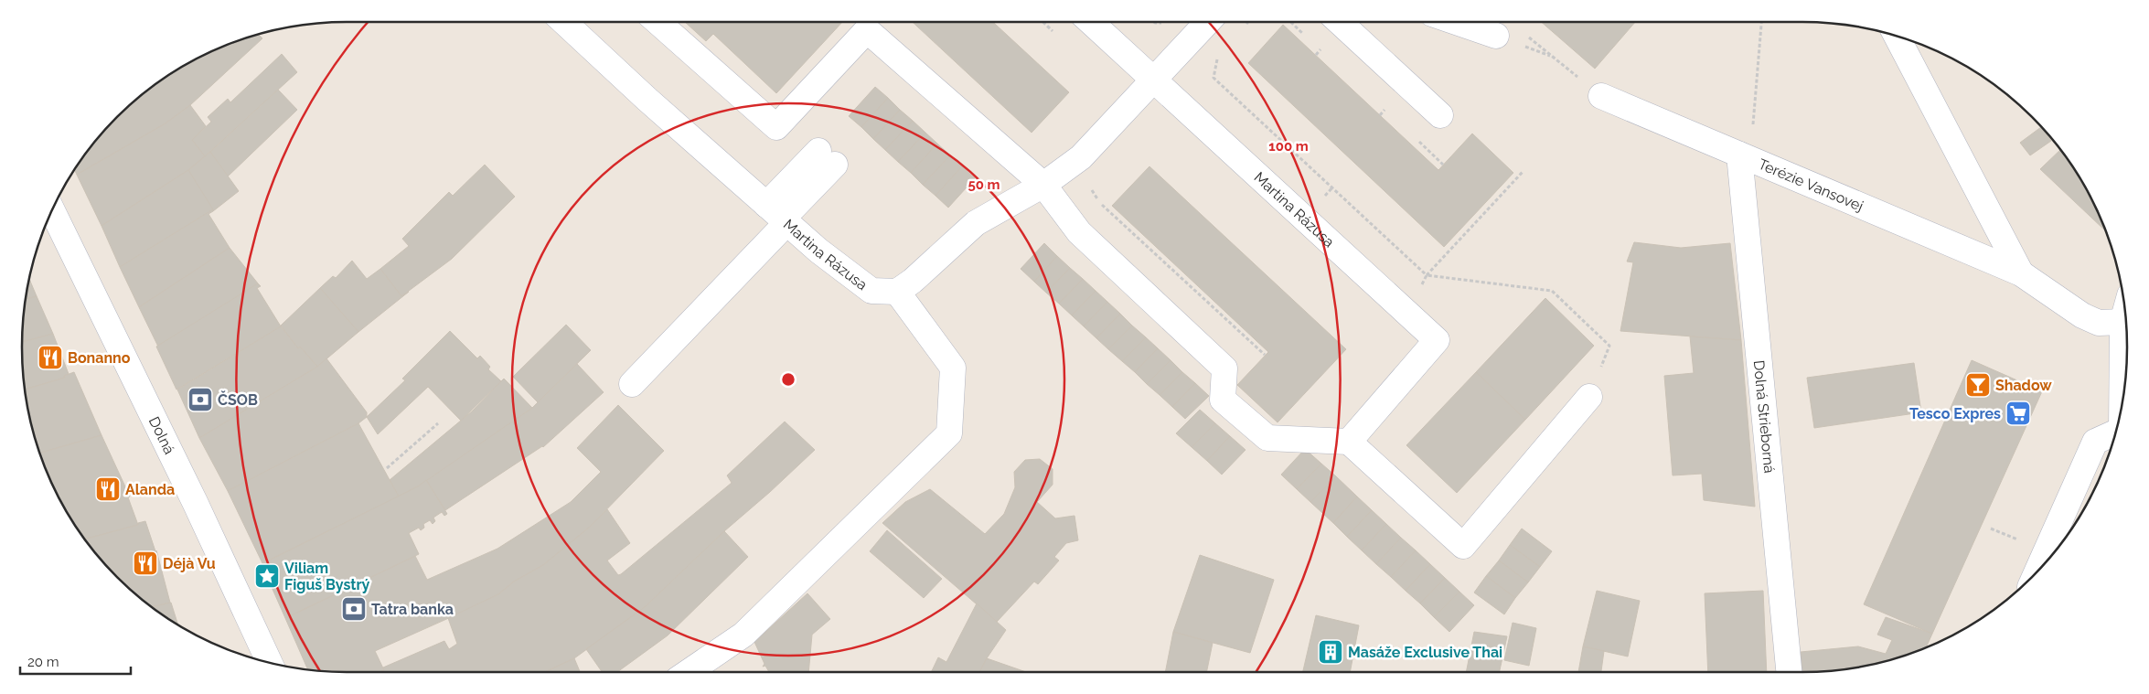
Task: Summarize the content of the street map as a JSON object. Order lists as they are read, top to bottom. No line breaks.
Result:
{"streets":{"street":["Terézie Vansovej","Martina Rázusa","Dolná Strieborná","Dolná"]},"crossings":[["Terézie Vansovej","Dolná Strieborná"]],"places":{"restaurant":["Bonanno","Alanda","Déjà Vu"],"bar":["Shadow"],"bank":["ČSOB","Tatra banka"],"supermarket":["Tesco Expres"],"place":["Viliam Figuš Bystrý"],"building":["Masáže Exclusive Thai"]},"scale_bar":"20 m","rings":["100 m","50 m"]}
